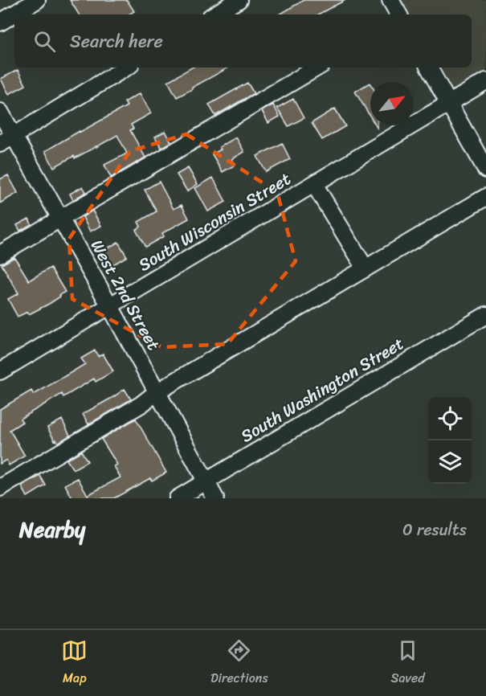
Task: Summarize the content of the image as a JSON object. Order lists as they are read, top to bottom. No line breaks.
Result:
{"streets":{"street":["South Wisconsin Street","West 2nd Street","South Washington Street"]},"crossings":[["South Wisconsin Street","West 2nd Street"],["West 2nd Street","South Washington Street"]],"north":"top right","page":{"search":"Search here","heading":["Nearby","0 results"],"nav":["Map","Directions","Saved"]}}
